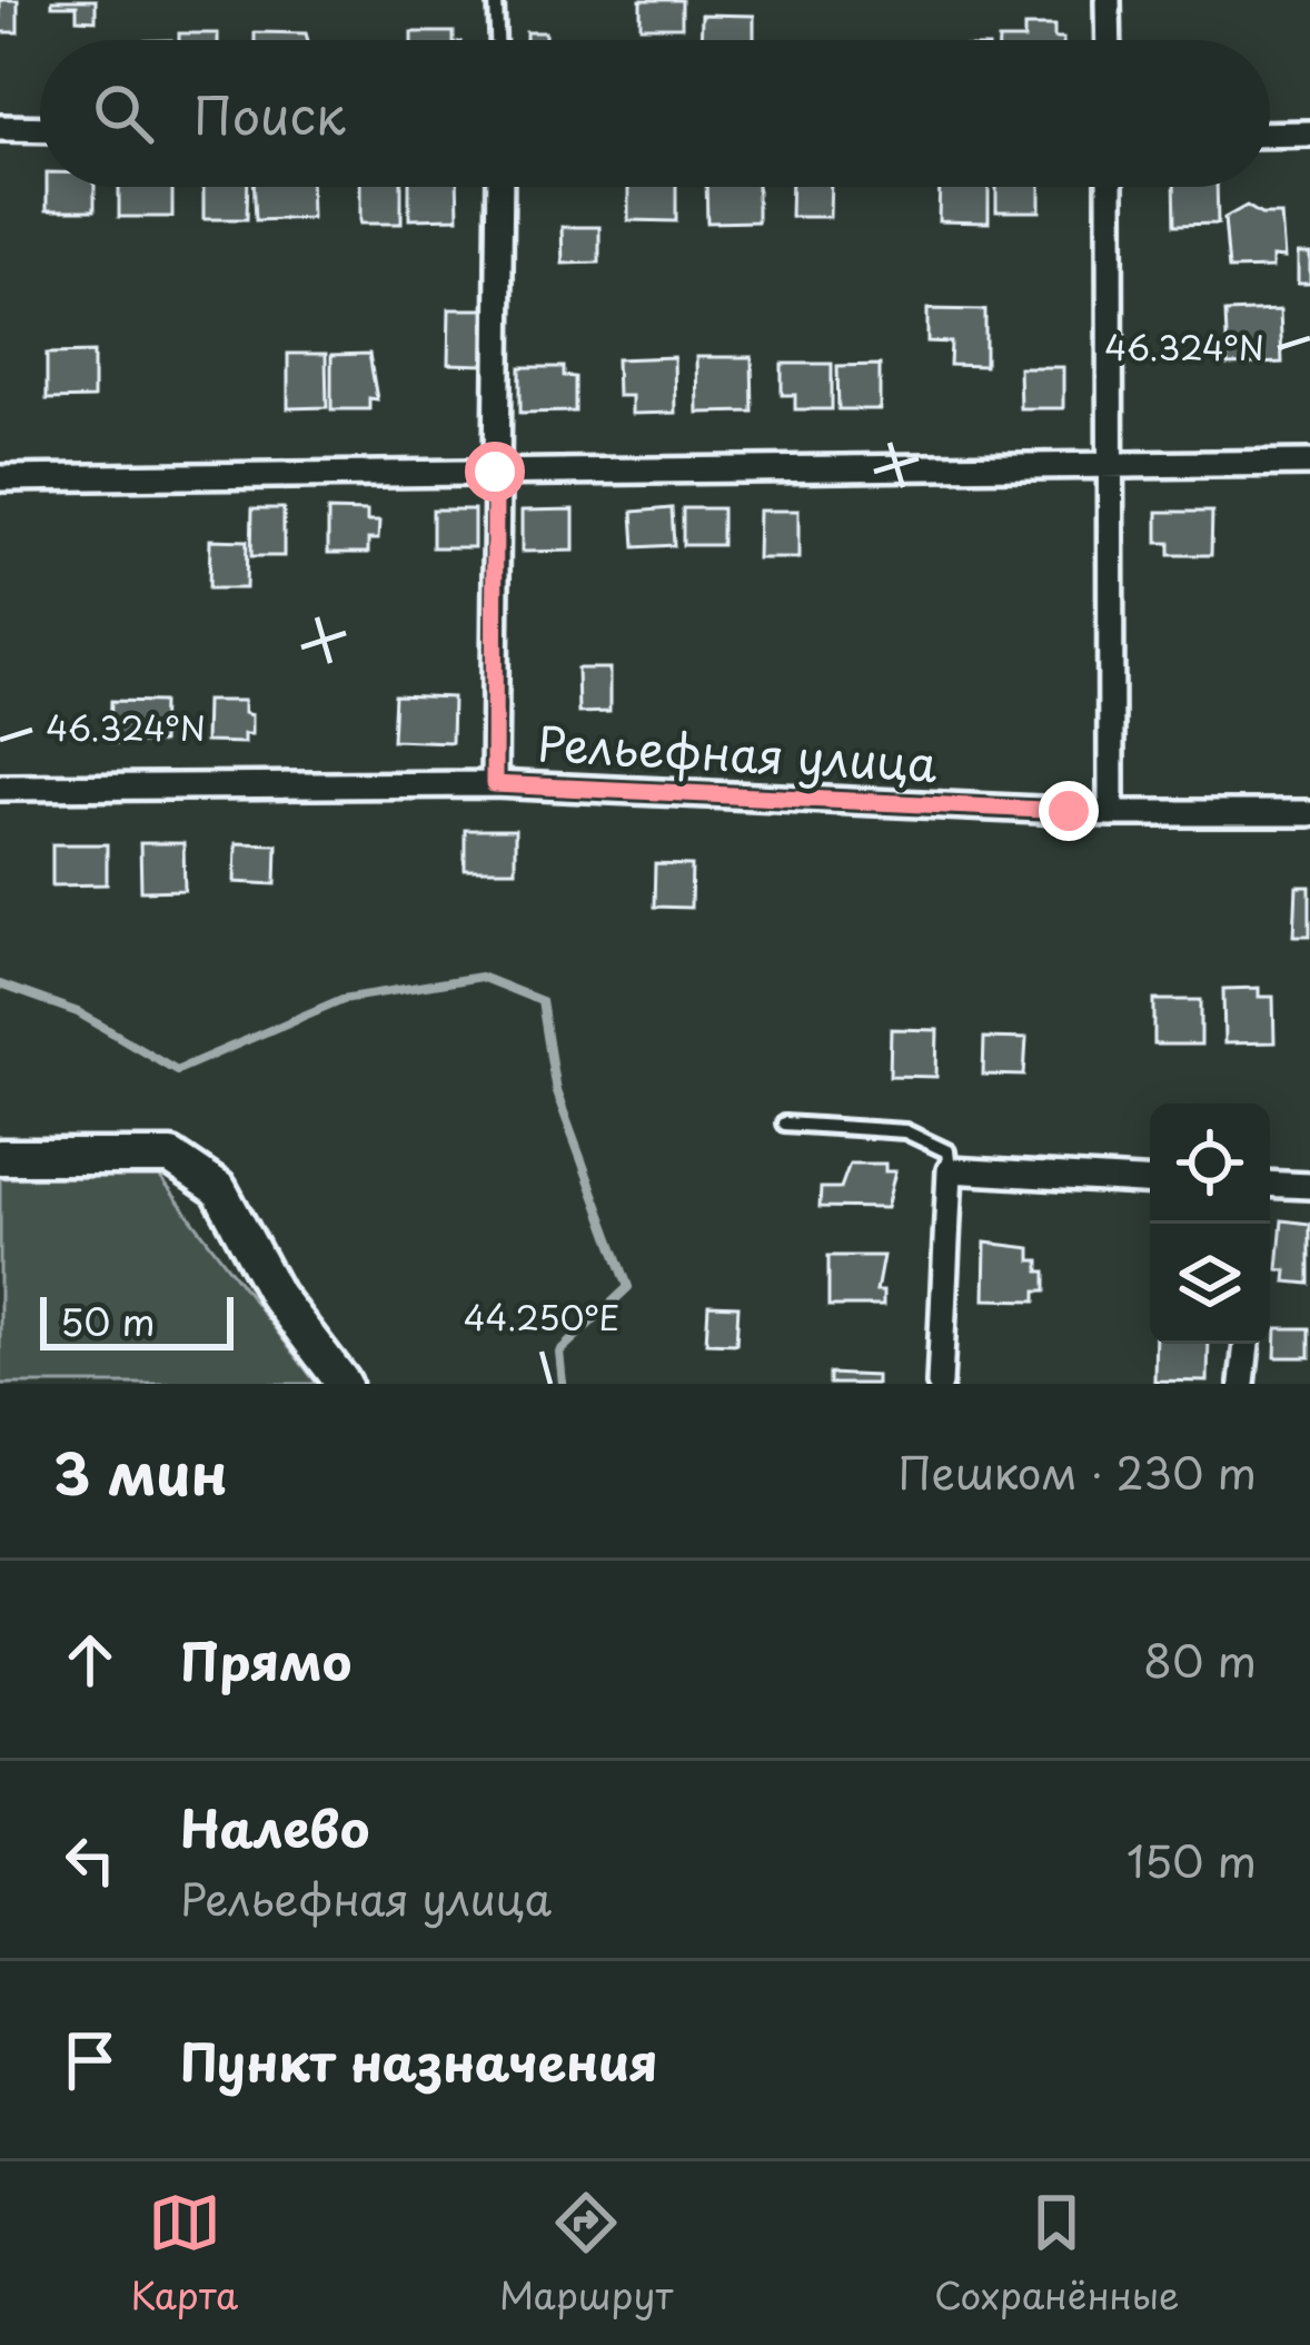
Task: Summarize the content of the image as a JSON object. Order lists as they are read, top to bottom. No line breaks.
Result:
{"streets":{"street":["Рельефная улица"]},"scale_bar":"50 m","page":{"search":"Поиск","scale":"50 m","heading":["3 мин","Пешком · 230 m"],"list":[["Прямо","80 m"],["Налево","Рельефная улица","150 m"],"Пункт назначения"],"nav":["Карта","Маршрут","Сохранённые"]},"coordinates":["46.324°N","44.250°E"]}
